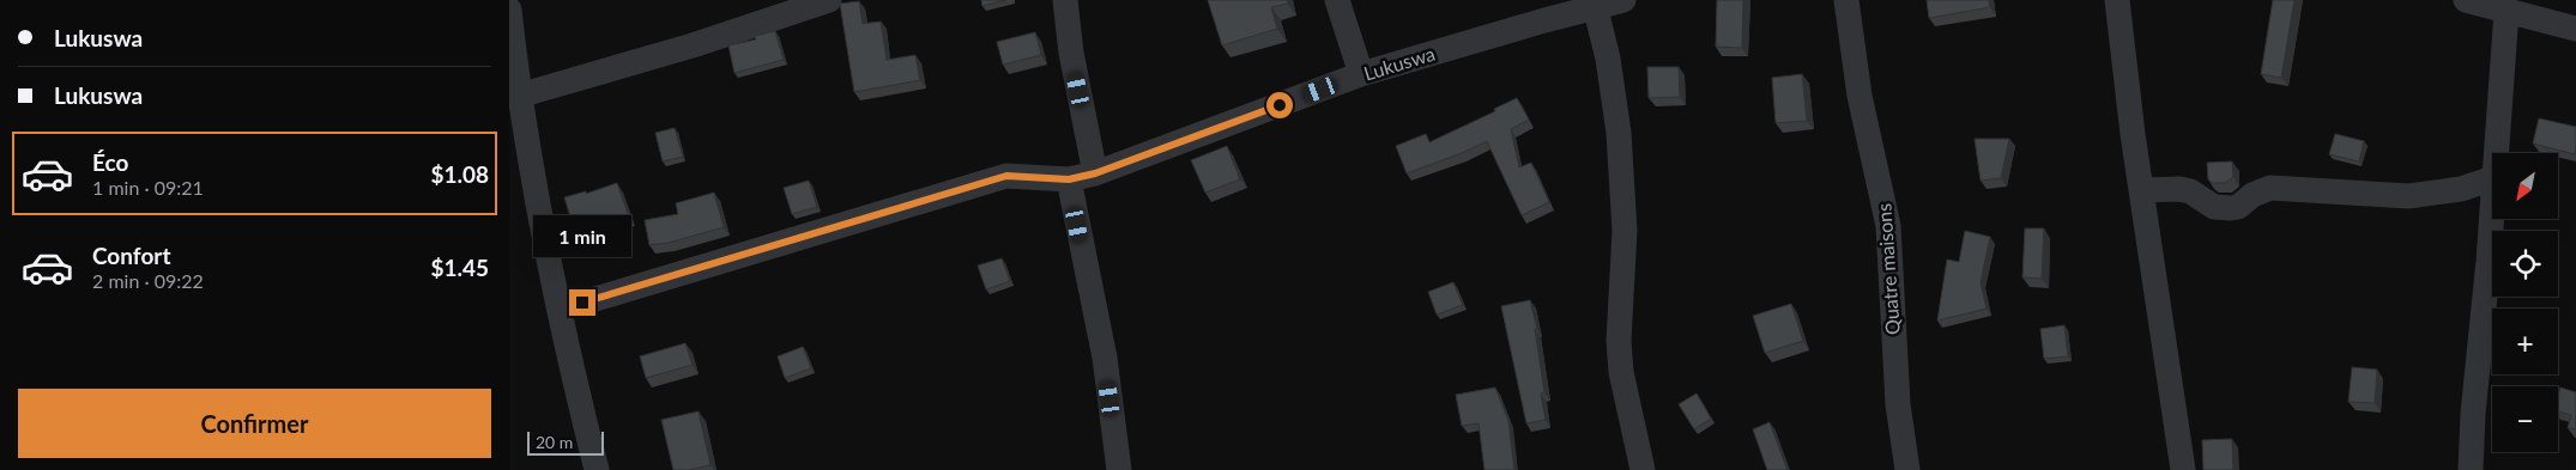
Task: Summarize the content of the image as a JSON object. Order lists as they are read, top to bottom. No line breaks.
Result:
{"streets":{"street":["Lukuswa","Quatre maisons"]},"scale_bar":"20 m","north":"bottom left","page":{"banner":["Lukuswa","Lukuswa"],"list":[{"name":"Éco","note":"1 min · 09:21","value":"$1.08"},{"name":"Confort","note":"2 min · 09:22","value":"$1.45"}],"map_buttons":["+","−"],"bubble":"1 min","buttons":"Confirmer","scale":"20 m"}}
